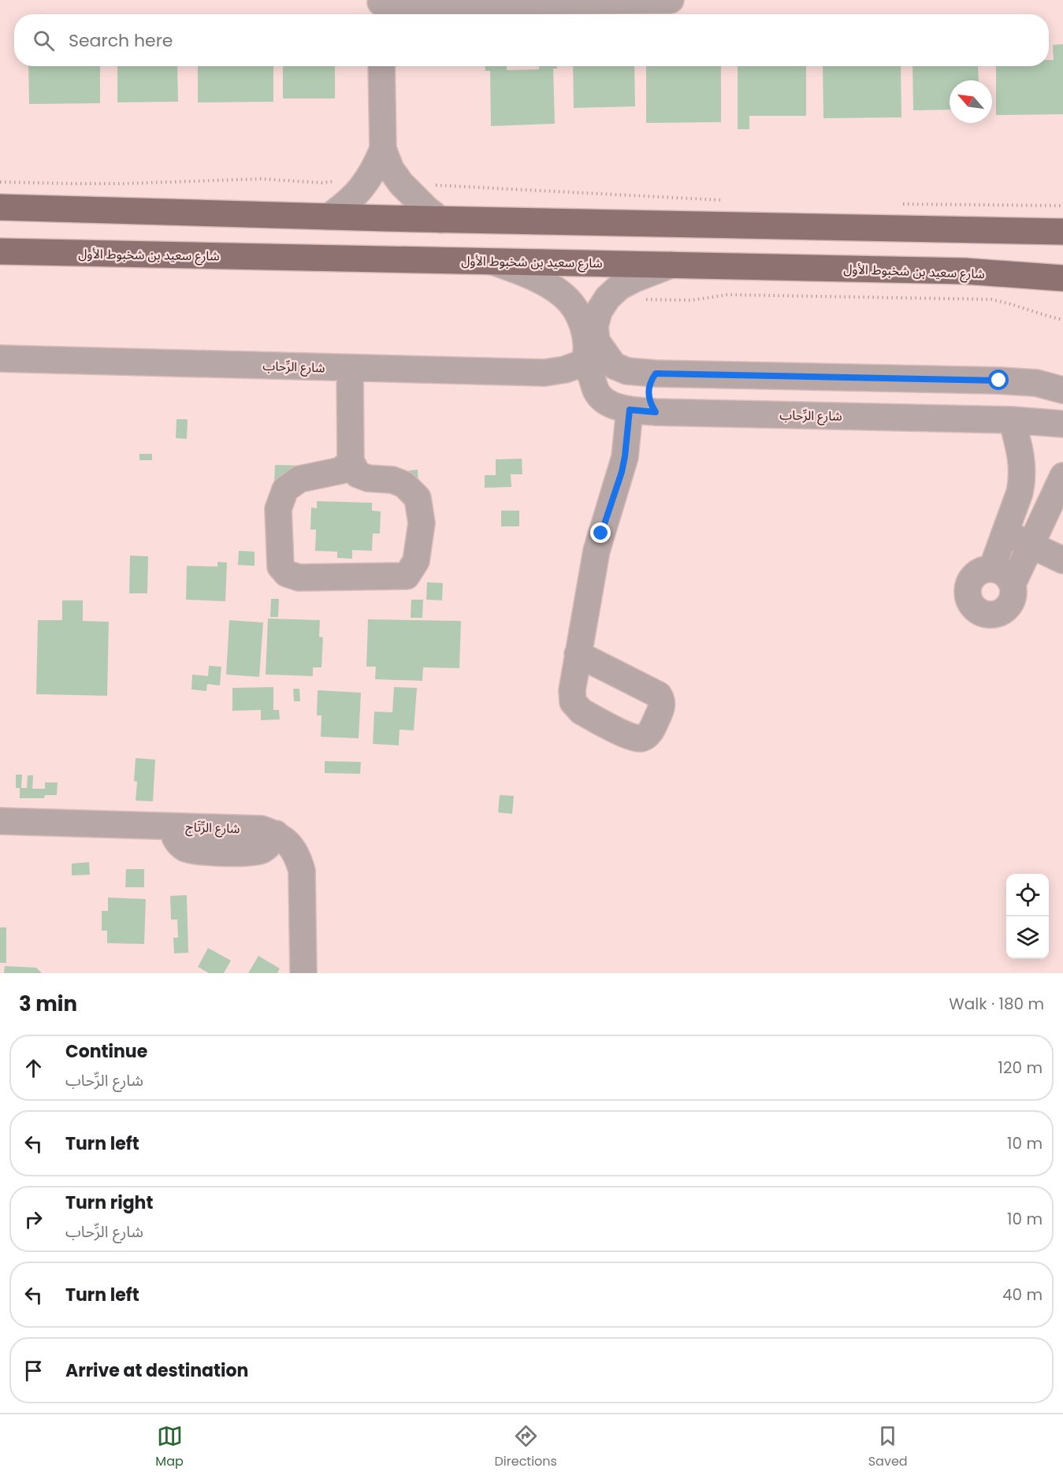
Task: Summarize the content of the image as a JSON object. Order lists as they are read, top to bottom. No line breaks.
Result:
{"streets":{"main road":["شارع سعيد بن شخبوط الأول"],"street":["شارع الرِّحاب","شارع الرِّتَاج"]},"crossings":[["شارع سعيد بن شخبوط الأول","شارع الرِّحاب"]],"north":"top left","page":{"search":"Search here","heading":["3 min","Walk · 180 m"],"list":[["Continue","شارع الرِّحاب","120 m"],["Turn left","10 m"],["Turn right","شارع الرِّحاب","10 m"],["Turn left","40 m"],"Arrive at destination"],"nav":["Map","Directions","Saved"]}}
